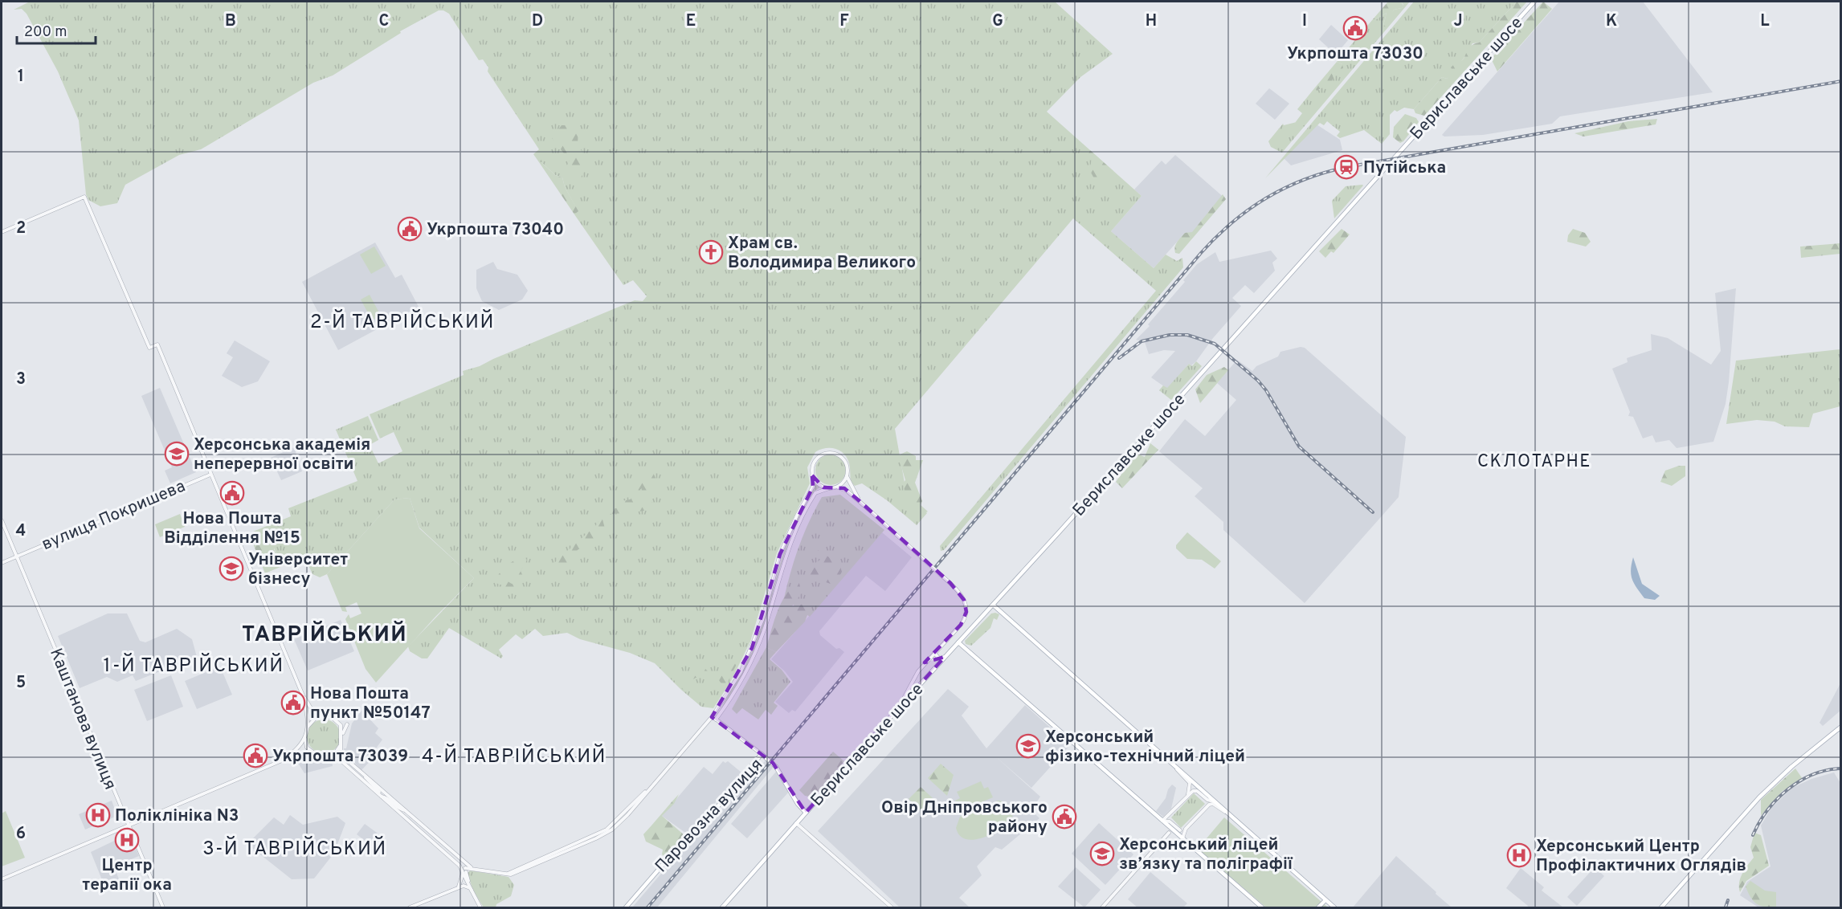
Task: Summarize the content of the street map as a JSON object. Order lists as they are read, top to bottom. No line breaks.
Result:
{"streets":{"main road":["Бериславське шосе","Паровозна вулиця"],"street":["вулиця Покришева","Каштанова вулиця"]},"crossings":[["Бериславське шосе","Паровозна вулиця"],["вулиця Покришева","Каштанова вулиця"]],"districts":["2-Й ТАВРІЙСЬКИЙ","СКЛОТАРНЕ","ТАВРІЙСЬКИЙ","1-Й ТАВРІЙСЬКИЙ","4-Й ТАВРІЙСЬКИЙ","3-Й ТАВРІЙСЬКИЙ"],"places":{"public building":["Укрпошта 73030","Укрпошта 73040","Нова Пошта Відділення №15","Нова Пошта пункт №50147","Укрпошта 73039","Овір Дніпровського району"],"station":["Путійська"],"church":["Храм св. Володимира Великого"],"school or university":["Херсонська академія неперервної освіти","Університет бізнесу","Херсонський фізико-технічний ліцей","Херсонський ліцей зв’язку та поліграфії"],"hospital":["Поліклініка N3","Центр терапії ока","Херсонський Центр Профілактичних Оглядів"]},"scale_bar":"200 m","grid":{"columns":["B","C","D","E","F","G","H","I","J","K","L"],"rows":["1","2","3","4","5","6"]}}
